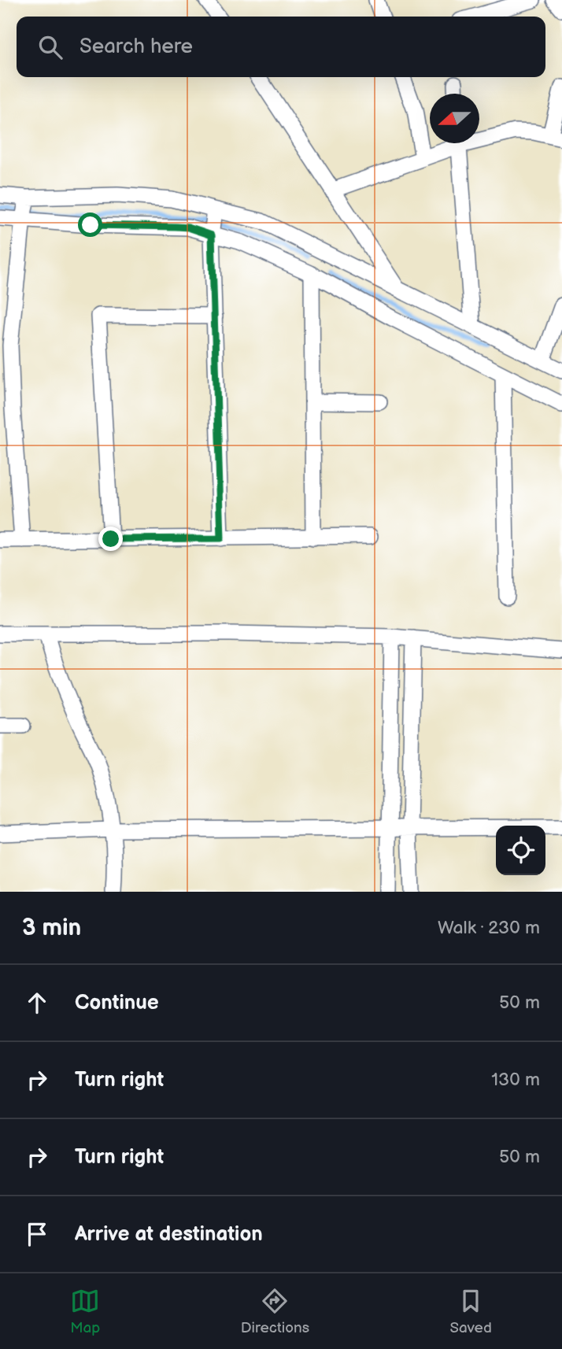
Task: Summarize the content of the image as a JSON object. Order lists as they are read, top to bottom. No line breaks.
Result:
{"north":"left","page":{"search":"Search here","heading":["3 min","Walk · 230 m"],"list":[["Continue","50 m"],["Turn right","130 m"],["Turn right","50 m"],"Arrive at destination"],"nav":["Map","Directions","Saved"]}}
